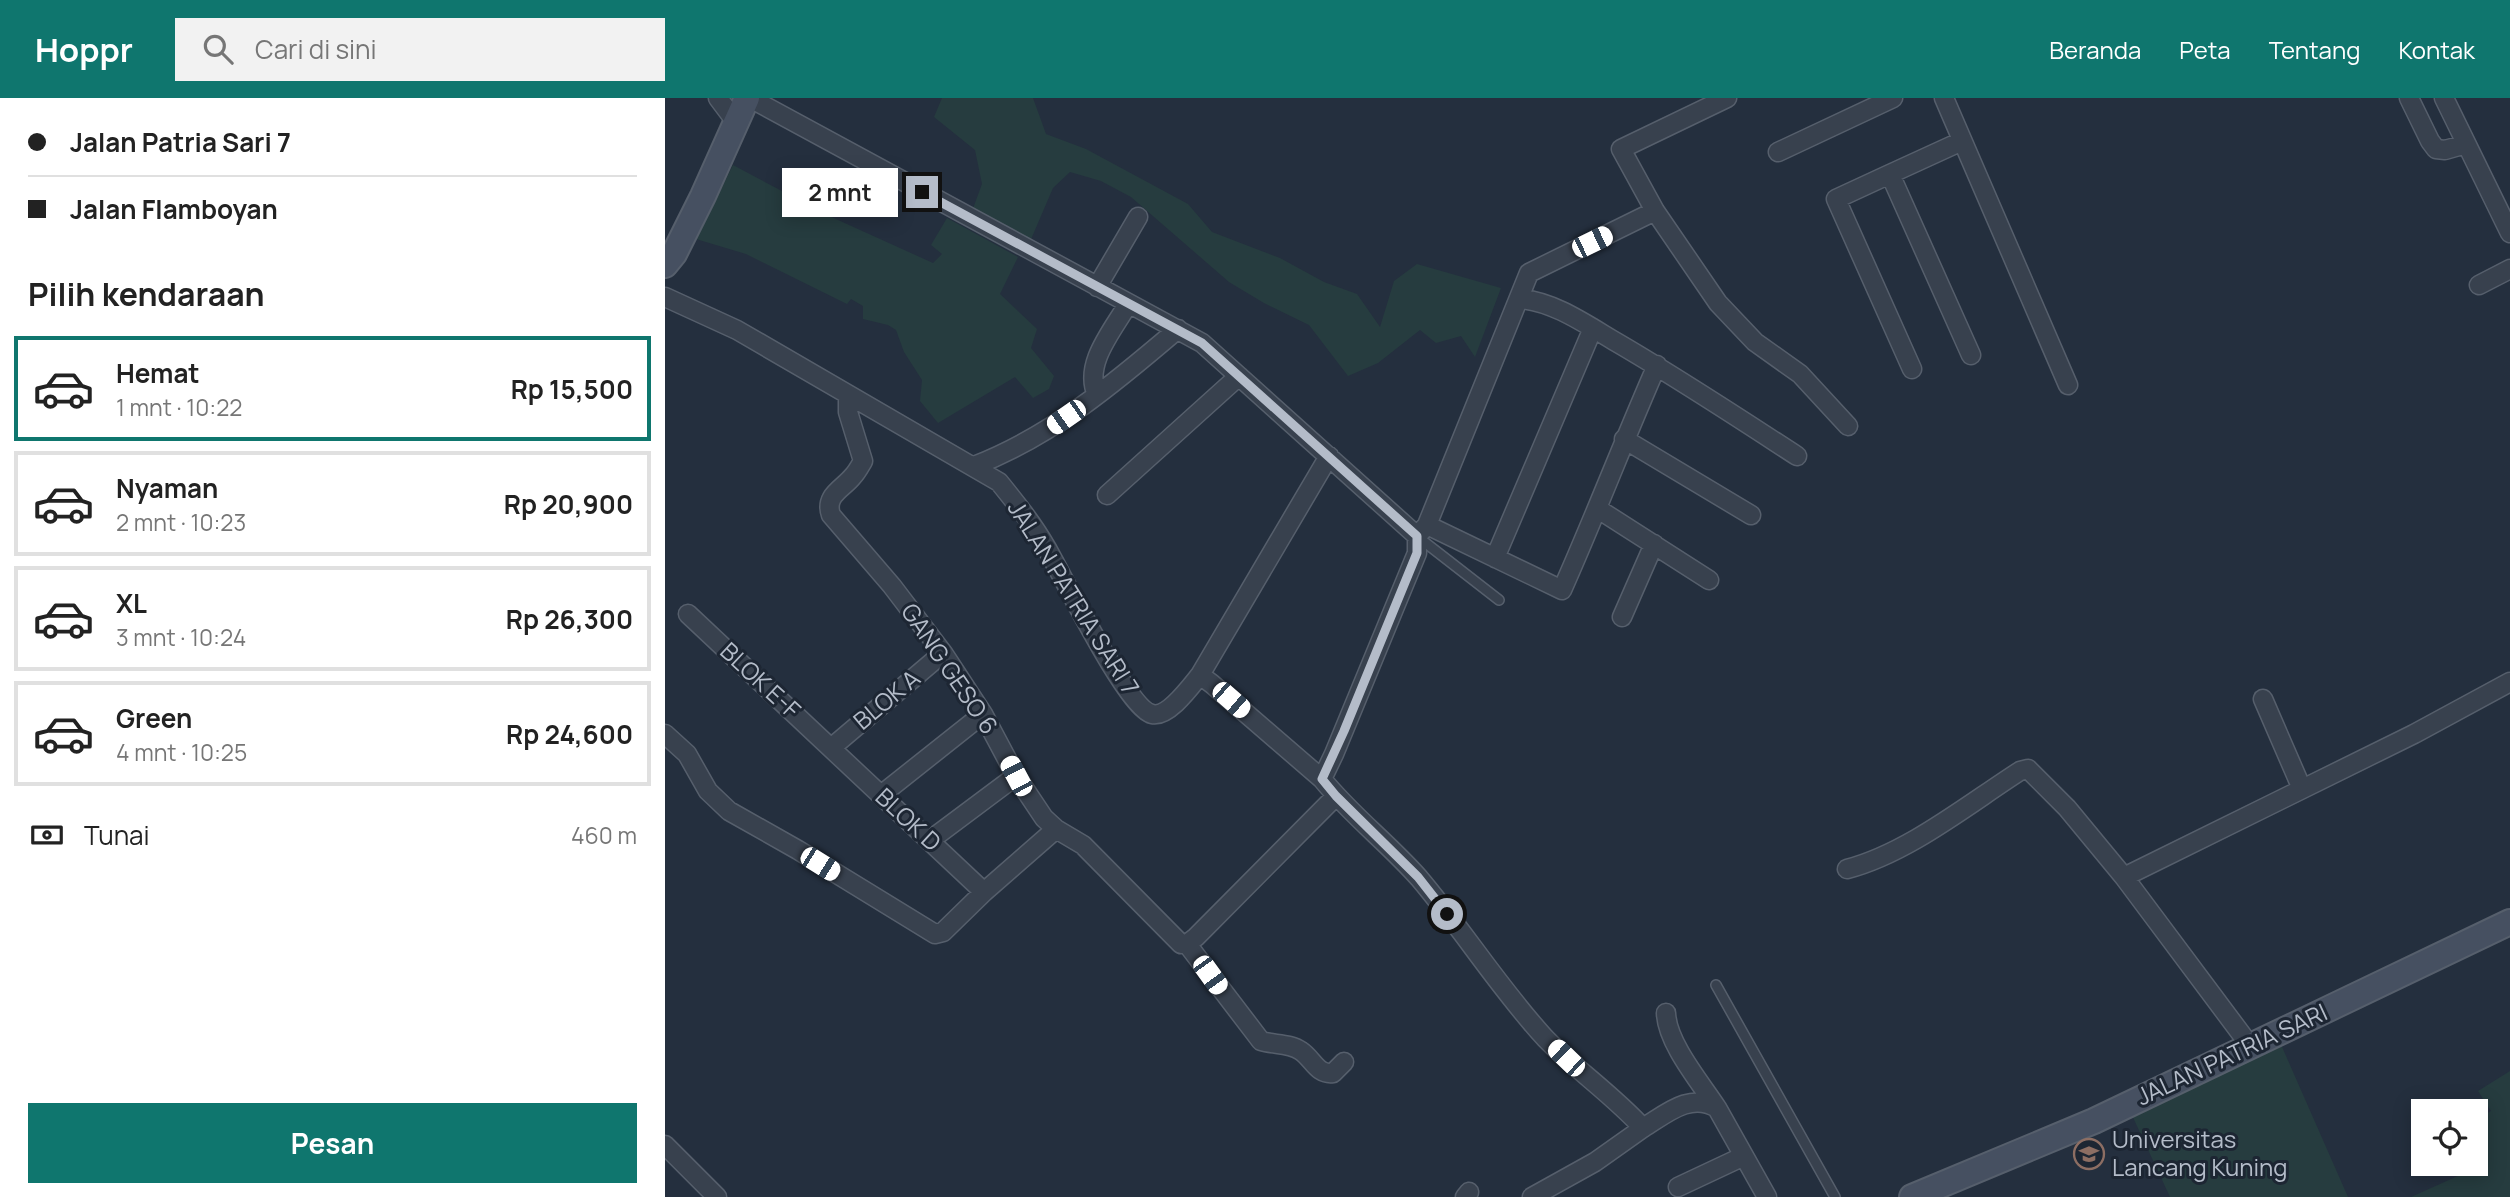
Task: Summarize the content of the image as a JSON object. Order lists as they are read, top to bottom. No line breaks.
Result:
{"streets":{"street":["JALAN PATRIA SARI 7","GANG GESO 6","BLOK E-F","BLOK A","BLOK D","JALAN PATRIA SARI"]},"crossings":[["JALAN PATRIA SARI 7","GANG GESO 6"],["GANG GESO 6","BLOK A"],["BLOK E-F","BLOK A"],["BLOK E-F","BLOK D"],["BLOK A","BLOK D"]],"places":{"school or university":["Universitas Lancang Kuning"]},"page":{"header":"Hoppr","search":"Cari di sini","nav":["Beranda","Peta","Tentang","Kontak"],"banner":["Jalan Patria Sari 7","Jalan Flamboyan"],"bubble":"2 mnt","heading":"Pilih kendaraan","list":[{"name":"Hemat","note":"1 mnt · 10:22","value":"Rp 15,500"},{"name":"Nyaman","note":"2 mnt · 10:23","value":"Rp 20,900"},{"name":"XL","note":"3 mnt · 10:24","value":"Rp 26,300"},{"name":"Green","note":"4 mnt · 10:25","value":"Rp 24,600"}],"pay":["Tunai","460 m"],"buttons":"Pesan"}}
